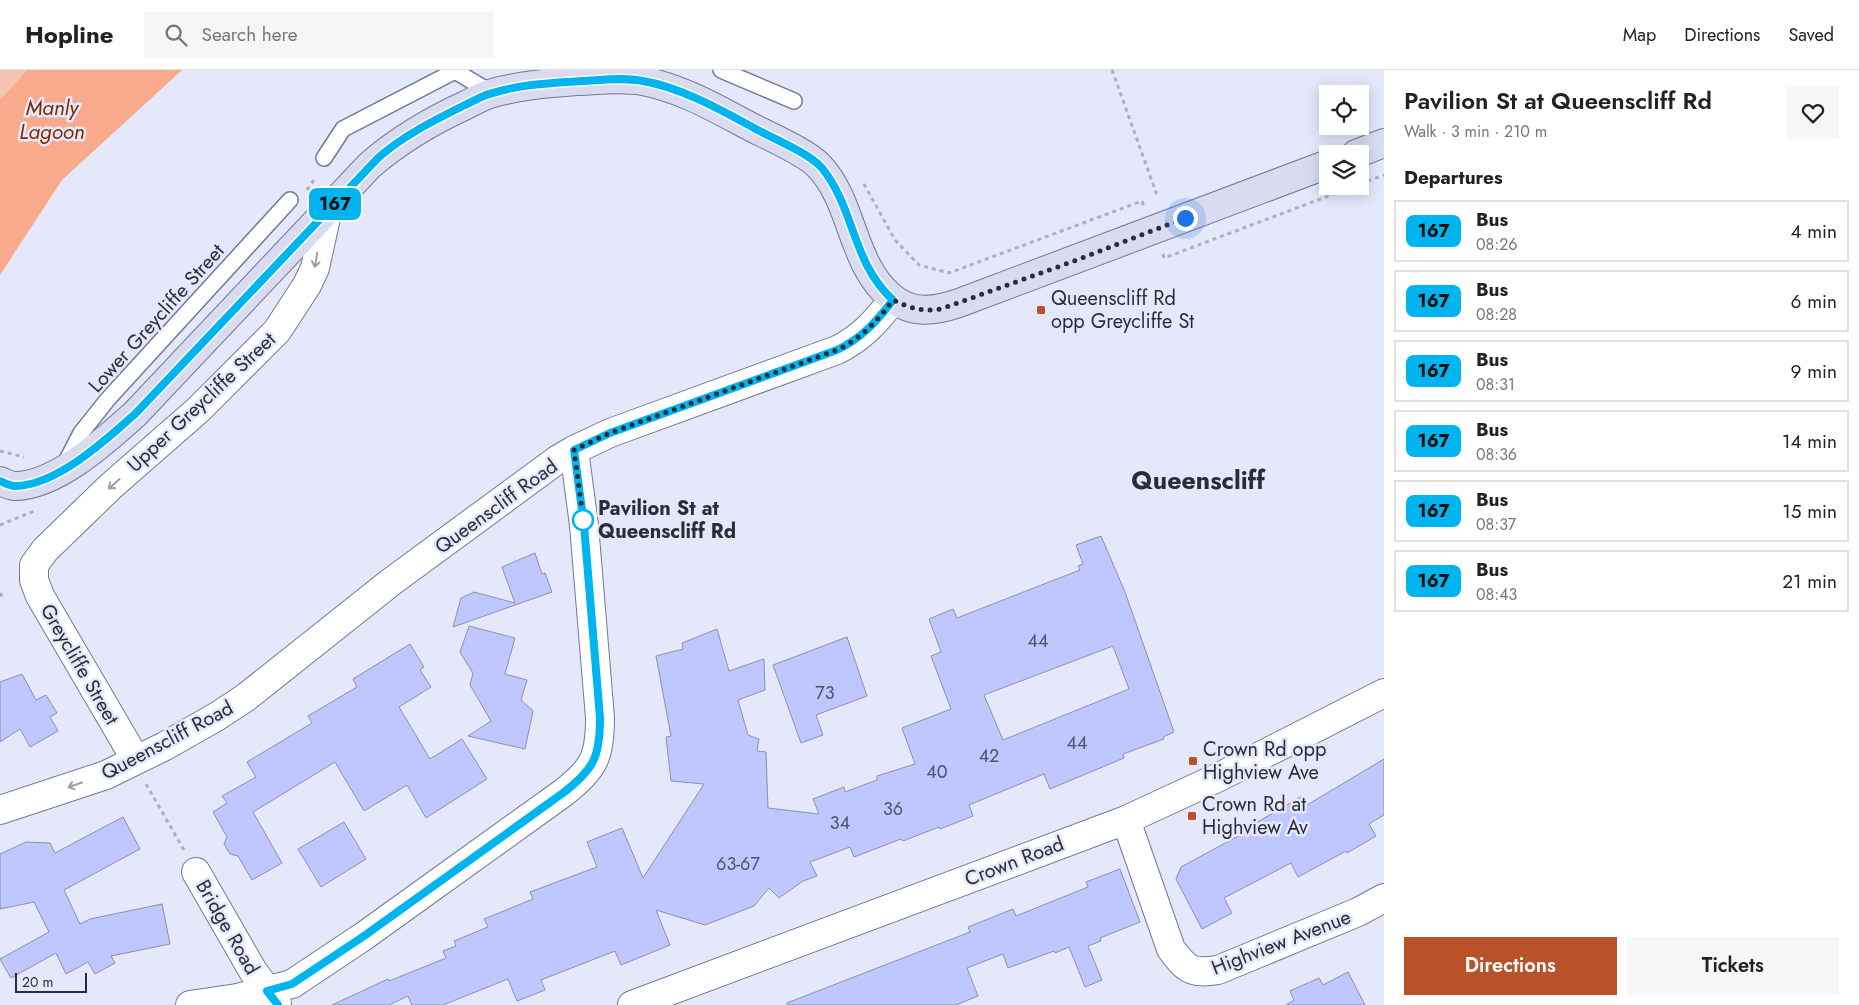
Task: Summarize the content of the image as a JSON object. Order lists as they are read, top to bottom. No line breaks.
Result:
{"streets":{"street":["Upper Greycliffe Street","Queenscliff Road","Greycliffe Street","Crown Road","Bridge Road","Highview Avenue"],"lane":["Lower Greycliffe Street"]},"crossings":[["Upper Greycliffe Street","Greycliffe Street"],["Queenscliff Road","Greycliffe Street"],["Crown Road","Highview Avenue"]],"one_way":["Upper Greycliffe Street"],"districts":["Queenscliff"],"water":["Manly Lagoon"],"places":{"transit":["Queenscliff Rd opp Greycliffe St","Crown Rd opp Highview Ave","Crown Rd at Highview Av"],"other":["Pavilion St at Queenscliff Rd"]},"lines":["bus line 167"],"house_numbers":["44","73","44","42","40","36","34","63-67"],"scale_bar":"20 m","page":{"header":"Hopline","search":"Search here","nav":["Map","Directions","Saved"],"on_map":"167","heading":[["Pavilion St at Queenscliff Rd","Walk · 3 min · 210 m"],"Departures"],"list":[{"mark":"167","name":"Bus","note":"08:26","value":"4 min"},{"mark":"167","name":"Bus","note":"08:28","value":"6 min"},{"mark":"167","name":"Bus","note":"08:31","value":"9 min"},{"mark":"167","name":"Bus","note":"08:36","value":"14 min"},{"mark":"167","name":"Bus","note":"08:37","value":"15 min"},{"mark":"167","name":"Bus","note":"08:43","value":"21 min"}],"buttons":["Directions","Tickets"],"scale":"20 m"}}
